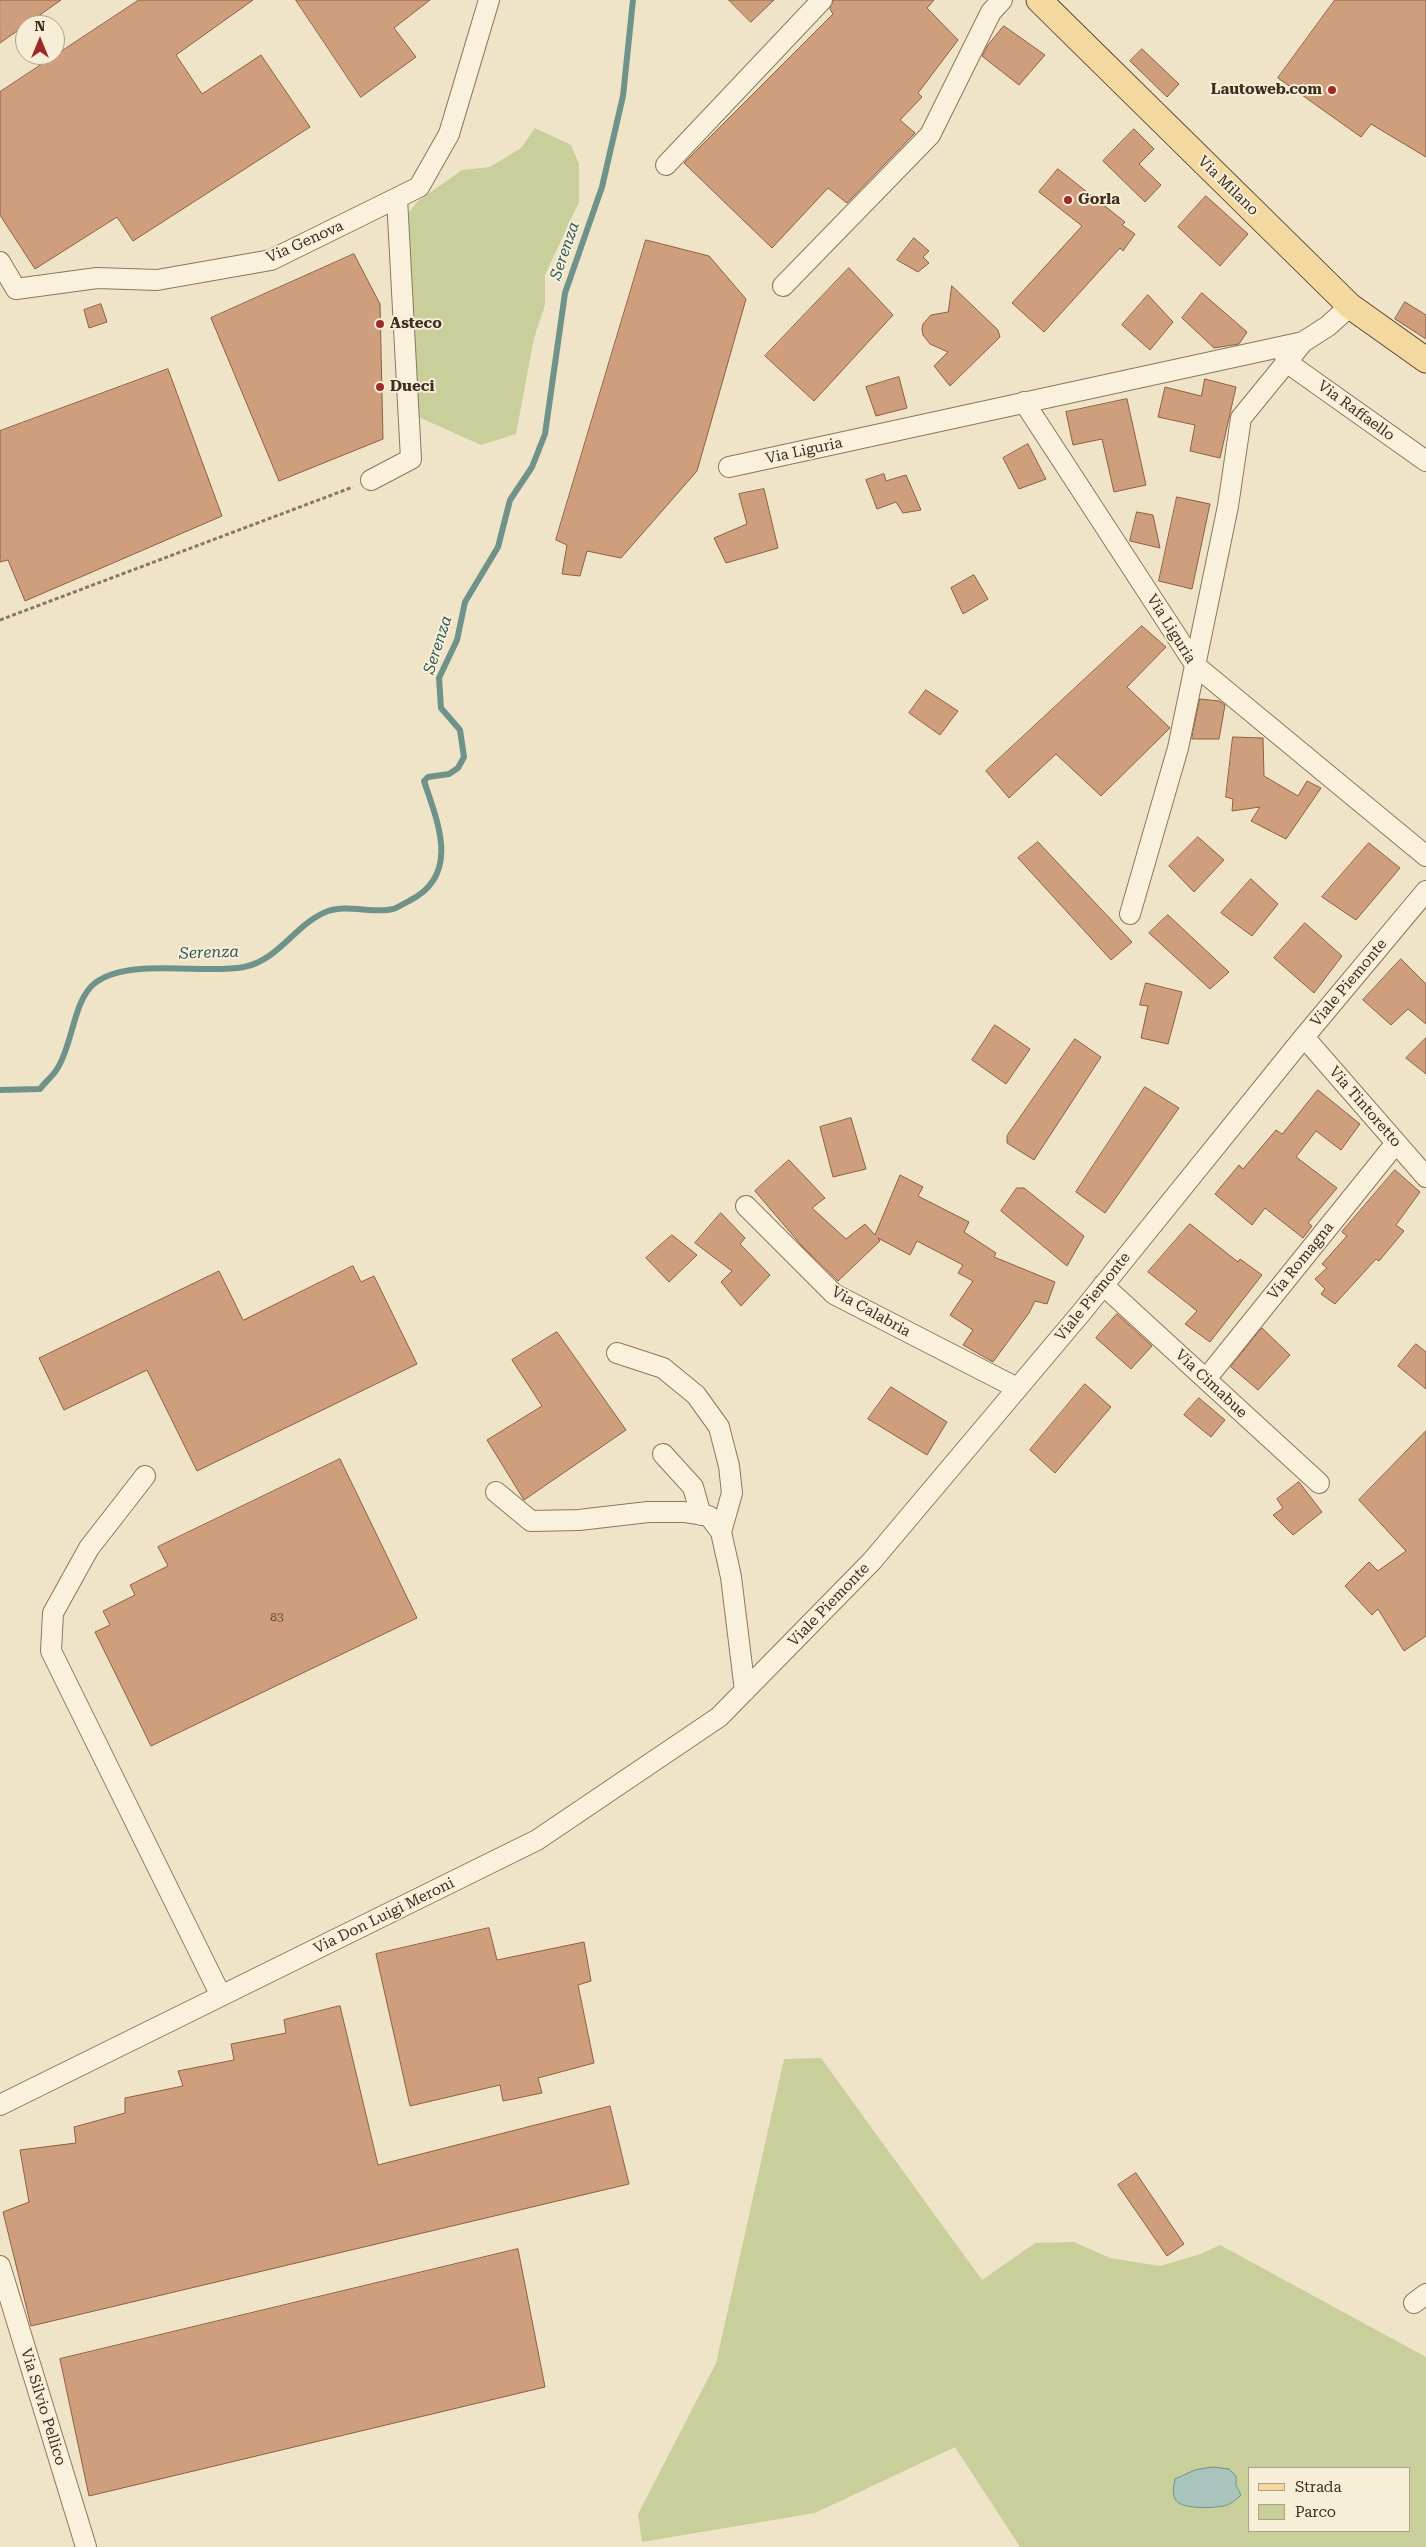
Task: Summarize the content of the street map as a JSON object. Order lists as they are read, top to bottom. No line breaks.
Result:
{"streets":{"main road":["Via Milano"],"street":["Via Genova","Via Raffaello","Via Liguria","Viale Piemonte","Via Tintoretto","Via Romagna","Via Calabria","Via Cimabue","Via Don Luigi Meroni","Via Silvio Pellico"]},"crossings":[["Via Milano","Via Liguria"],["Viale Piemonte","Via Tintoretto"],["Viale Piemonte","Via Calabria"],["Viale Piemonte","Via Cimabue"],["Viale Piemonte","Via Don Luigi Meroni"],["Via Tintoretto","Via Romagna"],["Via Romagna","Via Cimabue"]],"water":["Serenza"],"places":["Lautoweb.com","Gorla","Asteco","Dueci"],"house_numbers":["83"],"legend":["Strada","Parco"],"north":"top"}
